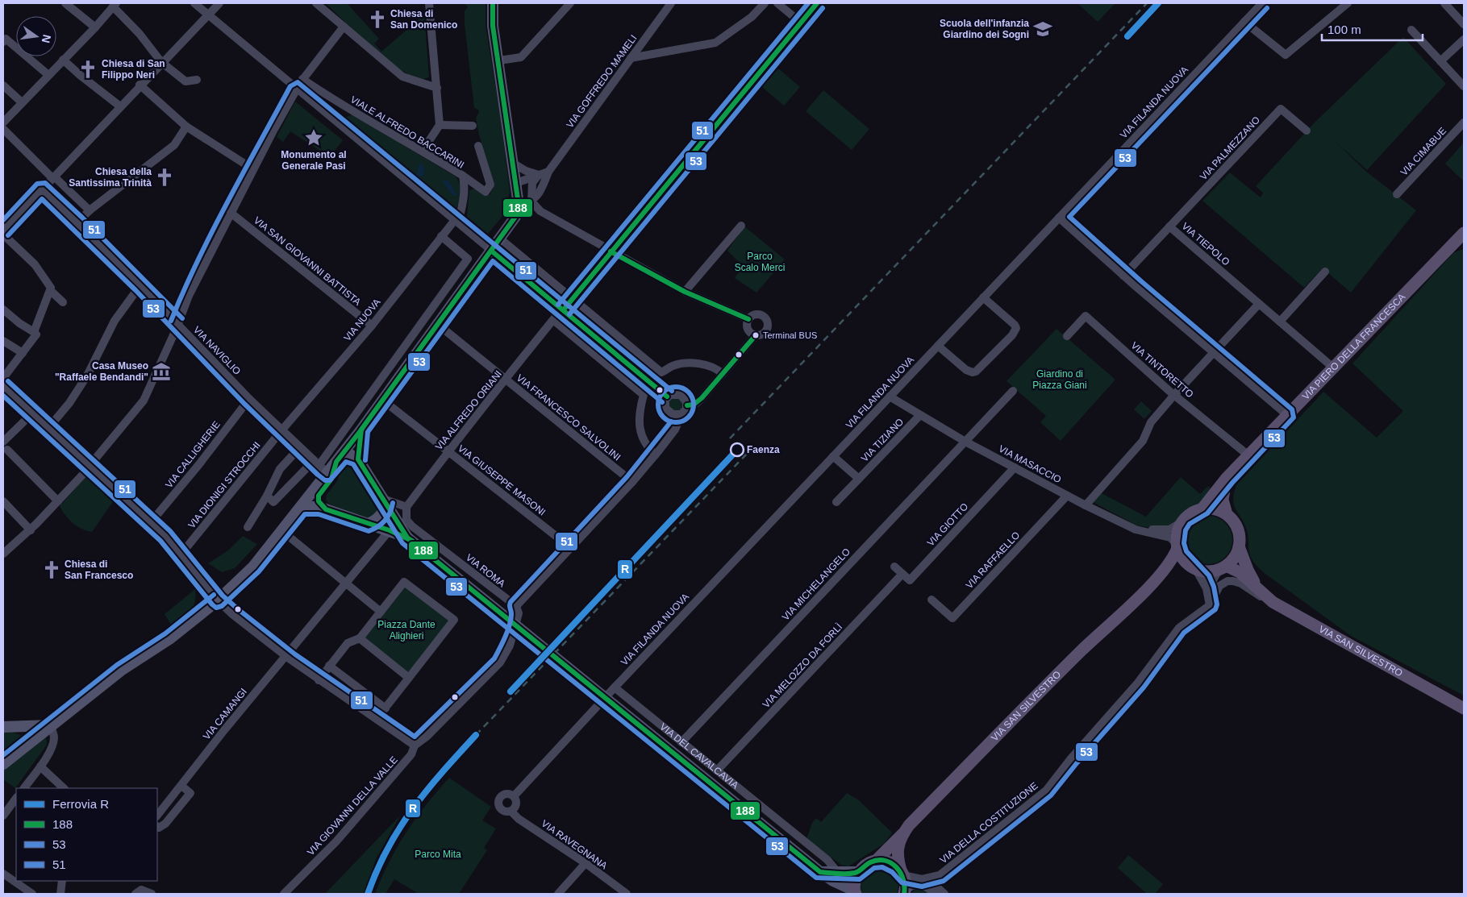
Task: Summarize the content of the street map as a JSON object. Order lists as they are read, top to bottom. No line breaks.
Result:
{"streets":{"main road":["VIA PIERO DELLA FRANCESCA","VIA SAN SILVESTRO","VIA DEL CAVALCAVIA"],"street":["VIA GOFFREDO MAMELI","VIA FILANDA NUOVA","VIALE ALFREDO BACCARINI","VIA PALMEZZANO","VIA CIMABUE","VIA TIEPOLO","VIA SAN GIOVANNI BATTISTA","VIA NUOVA","VIA NAVIGLIO","VIA TINTORETTO","VIA ALFREDO ORIANI","VIA FRANCESCO SALVOLINI","VIA TIZIANO","VIA CALLIGHERIE","VIA MASACCIO","VIA GIUSEPPE MASONI","VIA DIONIGI STROCCHI","VIA GIOTTO","VIA RAFFAELLO","VIA ROMA","VIA MICHELANGELO","VIA MELOZZO DA FORLÌ","VIA CAMANGI","VIA GIOVANNI DELLA VALLE","VIA DELLA COSTITUZIONE","VIA RAVEGNANA"]},"crossings":[["VIA FILANDA NUOVA","VIA MASACCIO"],["VIA FILANDA NUOVA","VIA DEL CAVALCAVIA"],["VIA FILANDA NUOVA","VIA RAVEGNANA"],["VIALE ALFREDO BACCARINI","VIA NUOVA"],["VIA PALMEZZANO","VIA TIEPOLO"],["VIA TIEPOLO","VIA PIERO DELLA FRANCESCA"],["VIA SAN GIOVANNI BATTISTA","VIA NUOVA"],["VIA NUOVA","VIA NAVIGLIO"],["VIA NUOVA","VIA DIONIGI STROCCHI"],["VIA PIERO DELLA FRANCESCA","VIA TINTORETTO"],["VIA PIERO DELLA FRANCESCA","VIA MASACCIO"],["VIA PIERO DELLA FRANCESCA","VIA SAN SILVESTRO"],["VIA NAVIGLIO","VIA CALLIGHERIE"],["VIA NAVIGLIO","VIA DIONIGI STROCCHI"],["VIA ALFREDO ORIANI","VIA FRANCESCO SALVOLINI"],["VIA ALFREDO ORIANI","VIA GIUSEPPE MASONI"],["VIA ALFREDO ORIANI","VIA ROMA"],["VIA TIZIANO","VIA MASACCIO"],["VIA MASACCIO","VIA GIOTTO"],["VIA MASACCIO","VIA RAFFAELLO"],["VIA MASACCIO","VIA MICHELANGELO"],["VIA MASACCIO","VIA SAN SILVESTRO"],["VIA GIOTTO","VIA MELOZZO DA FORLÌ"],["VIA MICHELANGELO","VIA DEL CAVALCAVIA"],["VIA SAN SILVESTRO","VIA DELLA COSTITUZIONE"],["VIA MELOZZO DA FORLÌ","VIA DEL CAVALCAVIA"]],"parks":["Parco Scalo Merci","Giardino di Piazza Giani","Piazza Dante Alighieri","Parco Mita"],"places":{"church":["Chiesa di San Domenico","Chiesa di San Filippo Neri","Chiesa della Santissima Trinità","Chiesa di San Francesco"],"school or university":["Scuola dell'infanzia Giardino dei Sogni"],"place":["Monumento al Generale Pasi"],"other":["Terminal BUS","Faenza"],"museum":["Casa Museo \"Raffaele Bendandi\""]},"lines":["rail line R","transit line 188","transit line 51","transit line 53"],"legend":["Ferrovia R","188","53","51"],"scale_bar":"100 m","north":"right"}
